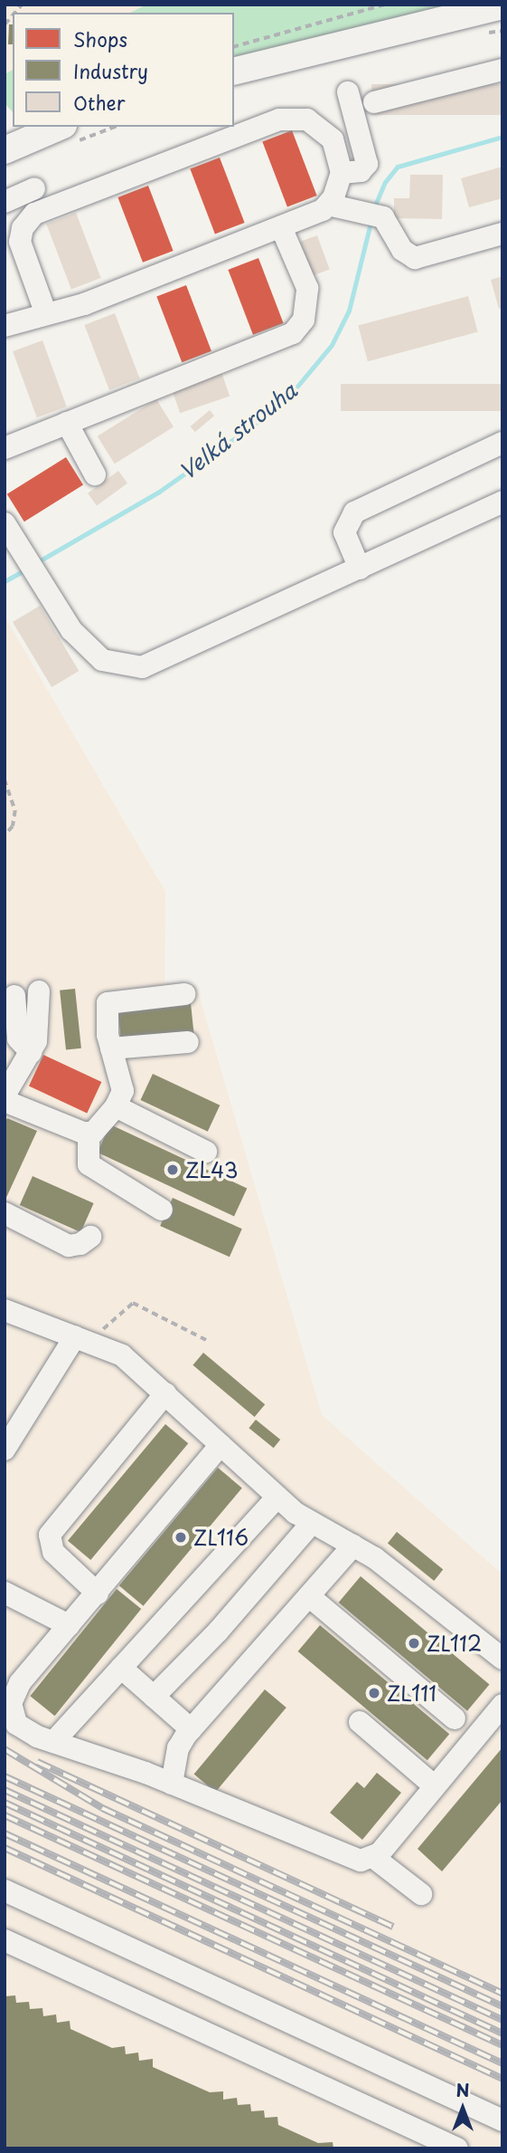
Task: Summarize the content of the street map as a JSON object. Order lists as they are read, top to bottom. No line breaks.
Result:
{"water":["Velká strouha"],"places":["ZL43","ZL116","ZL112","ZL111"],"legend":["Shops","Industry","Other"],"north":"top"}
